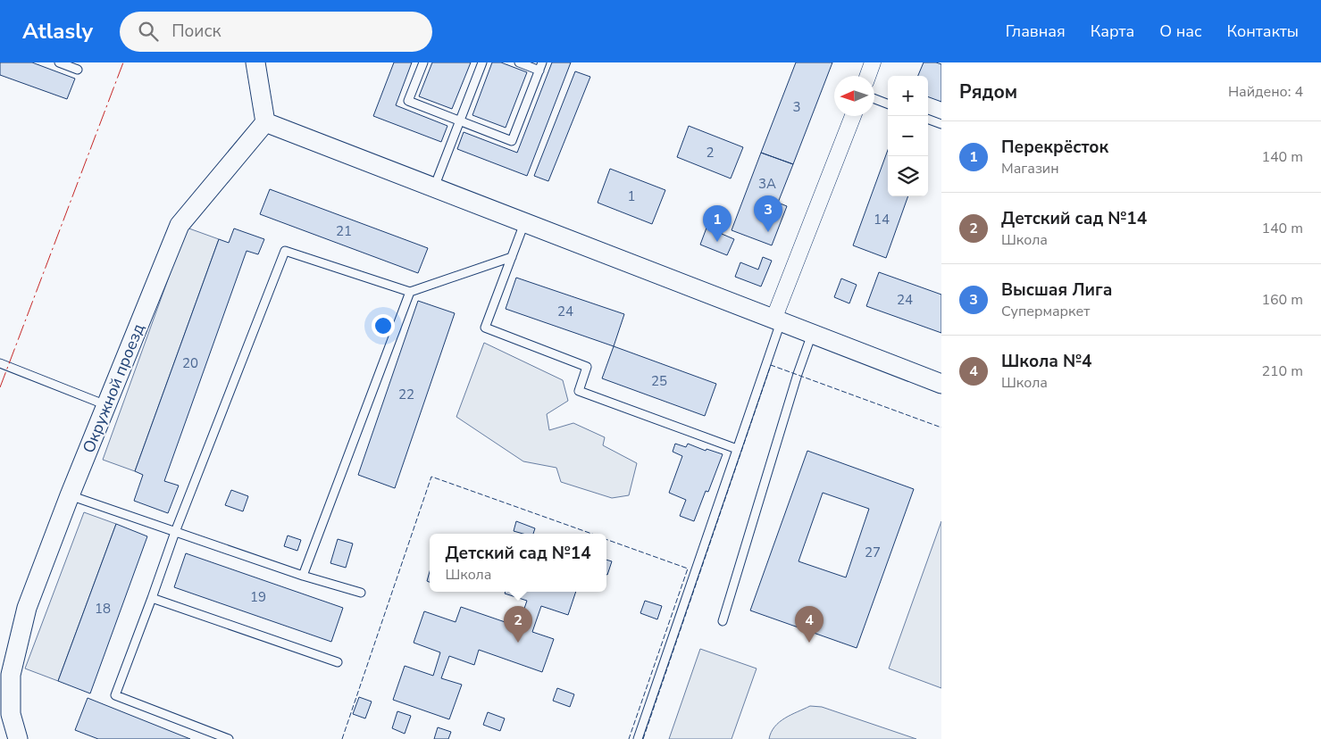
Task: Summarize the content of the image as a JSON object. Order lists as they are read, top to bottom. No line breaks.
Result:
{"streets":{"street":["Окружной проезд"]},"house_numbers":["3","2","3А","1","14","21","24","24","20","25","22","27","19","18"],"north":"left","page":{"header":"Atlasly","search":"Поиск","nav":["Главная","Карта","О нас","Контакты"],"heading":["Рядом","Найдено: 4"],"map_buttons":["+","−"],"list":[{"mark":"1","name":"Перекрёсток","note":"Магазин","value":"140 m"},{"mark":"2","name":"Детский сад №14","note":"Школа","value":"140 m"},{"mark":"3","name":"Высшая Лига","note":"Супермаркет","value":"160 m"},{"mark":"4","name":"Школа №4","note":"Школа","value":"210 m"}],"pins":["3","1","2","4"],"popup":["Детский сад №14","Школа"]}}
